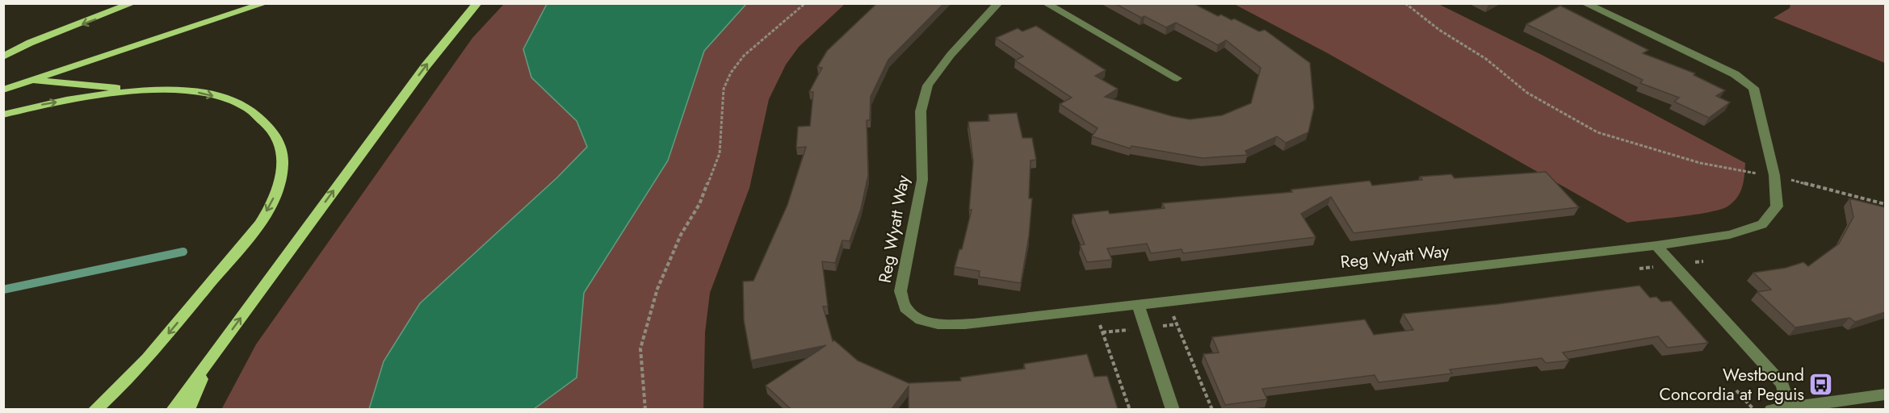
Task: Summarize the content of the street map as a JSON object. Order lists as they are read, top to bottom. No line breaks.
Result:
{"streets":{"street":["Reg Wyatt Way"]},"places":{"bus stop":["Westbound Concordia at Peguis"]}}
